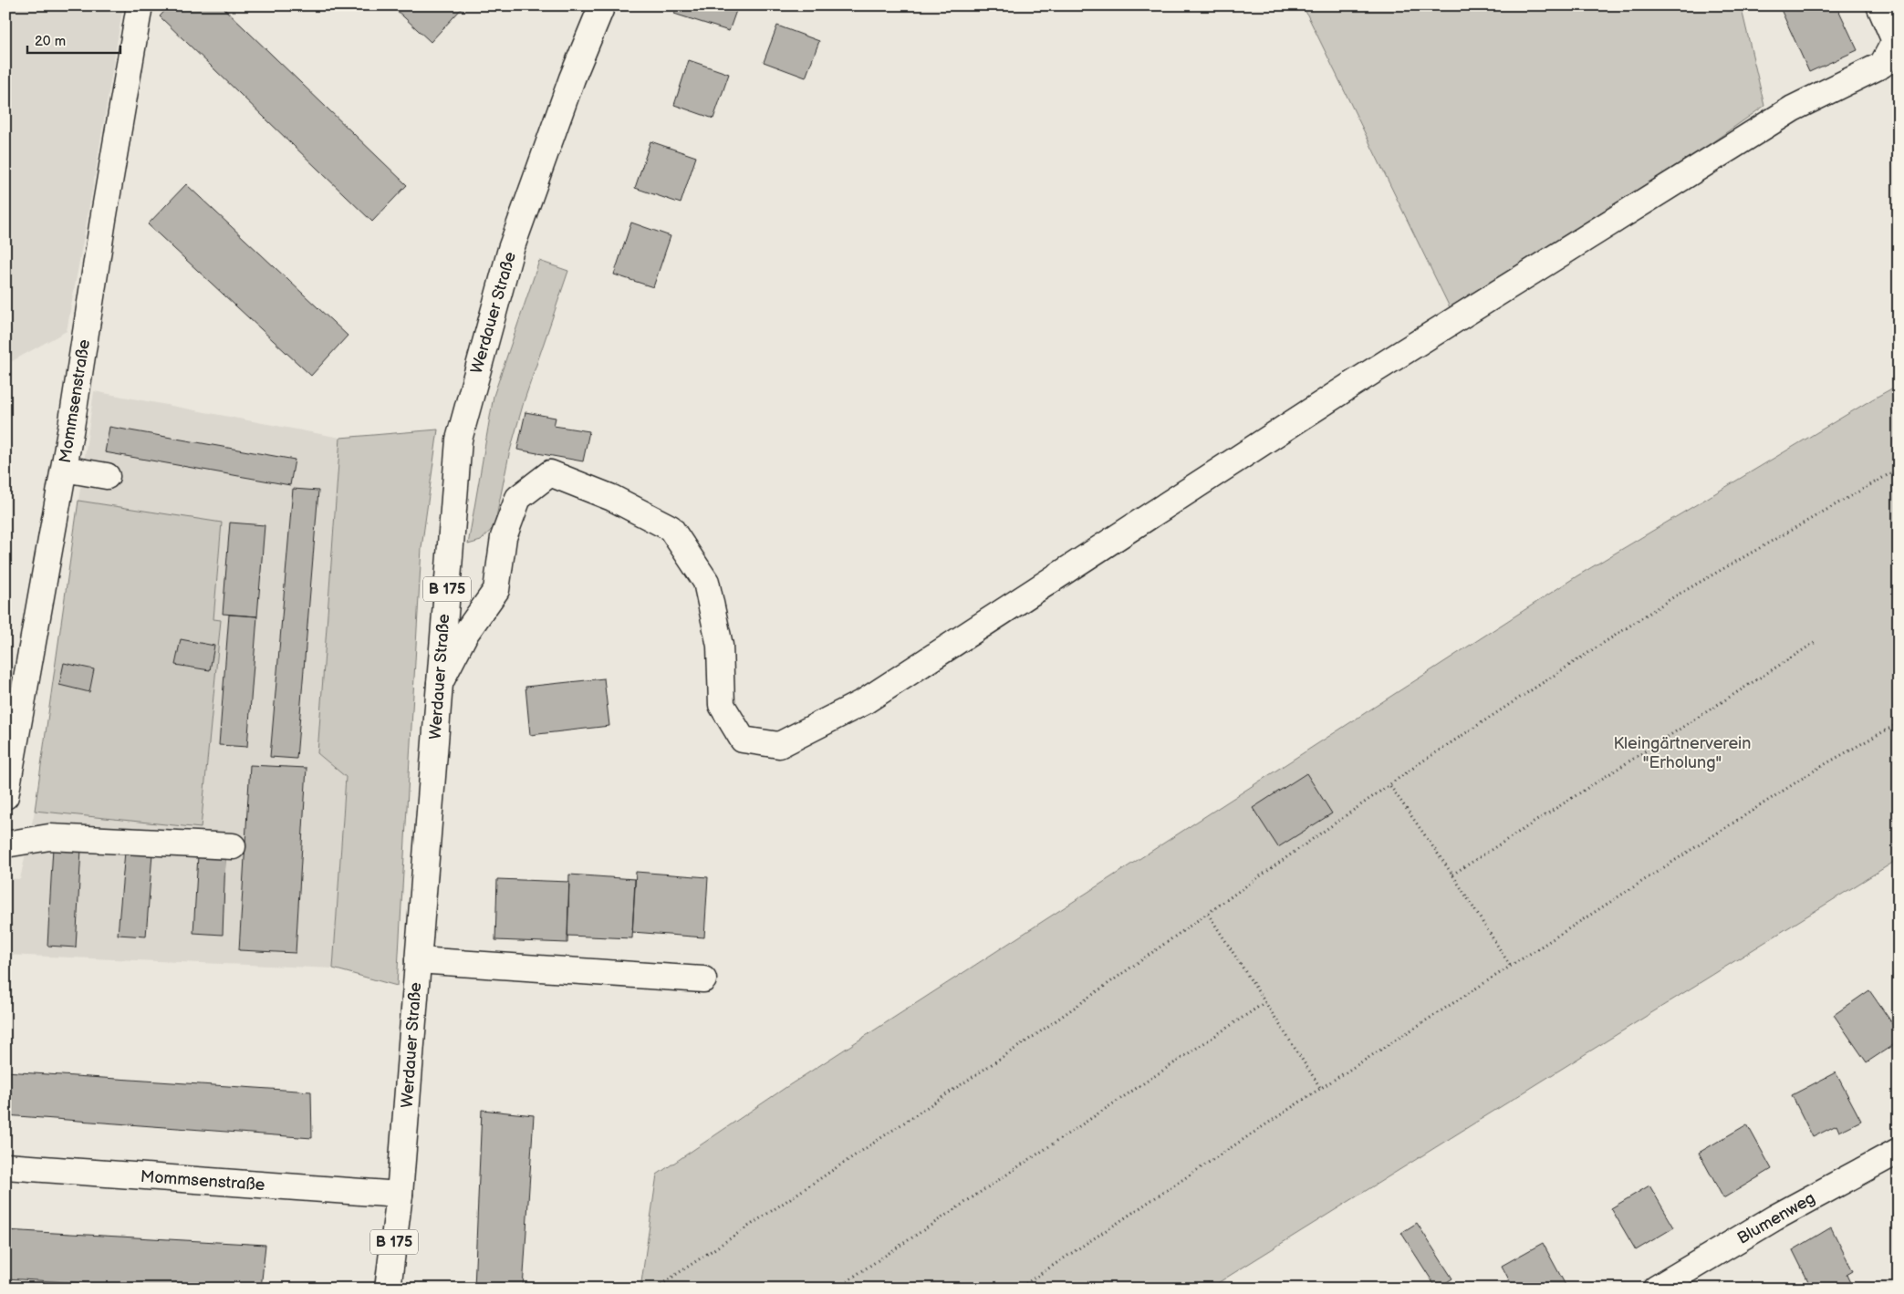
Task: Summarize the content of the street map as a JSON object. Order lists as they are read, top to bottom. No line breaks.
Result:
{"streets":{"street":["Werdauer Straße","Mommsenstraße","B 175","Blumenweg"]},"crossings":[["Werdauer Straße","Mommsenstraße"]],"parks":["Kleingärtnerverein \"Erholung\""],"scale_bar":"20 m"}
